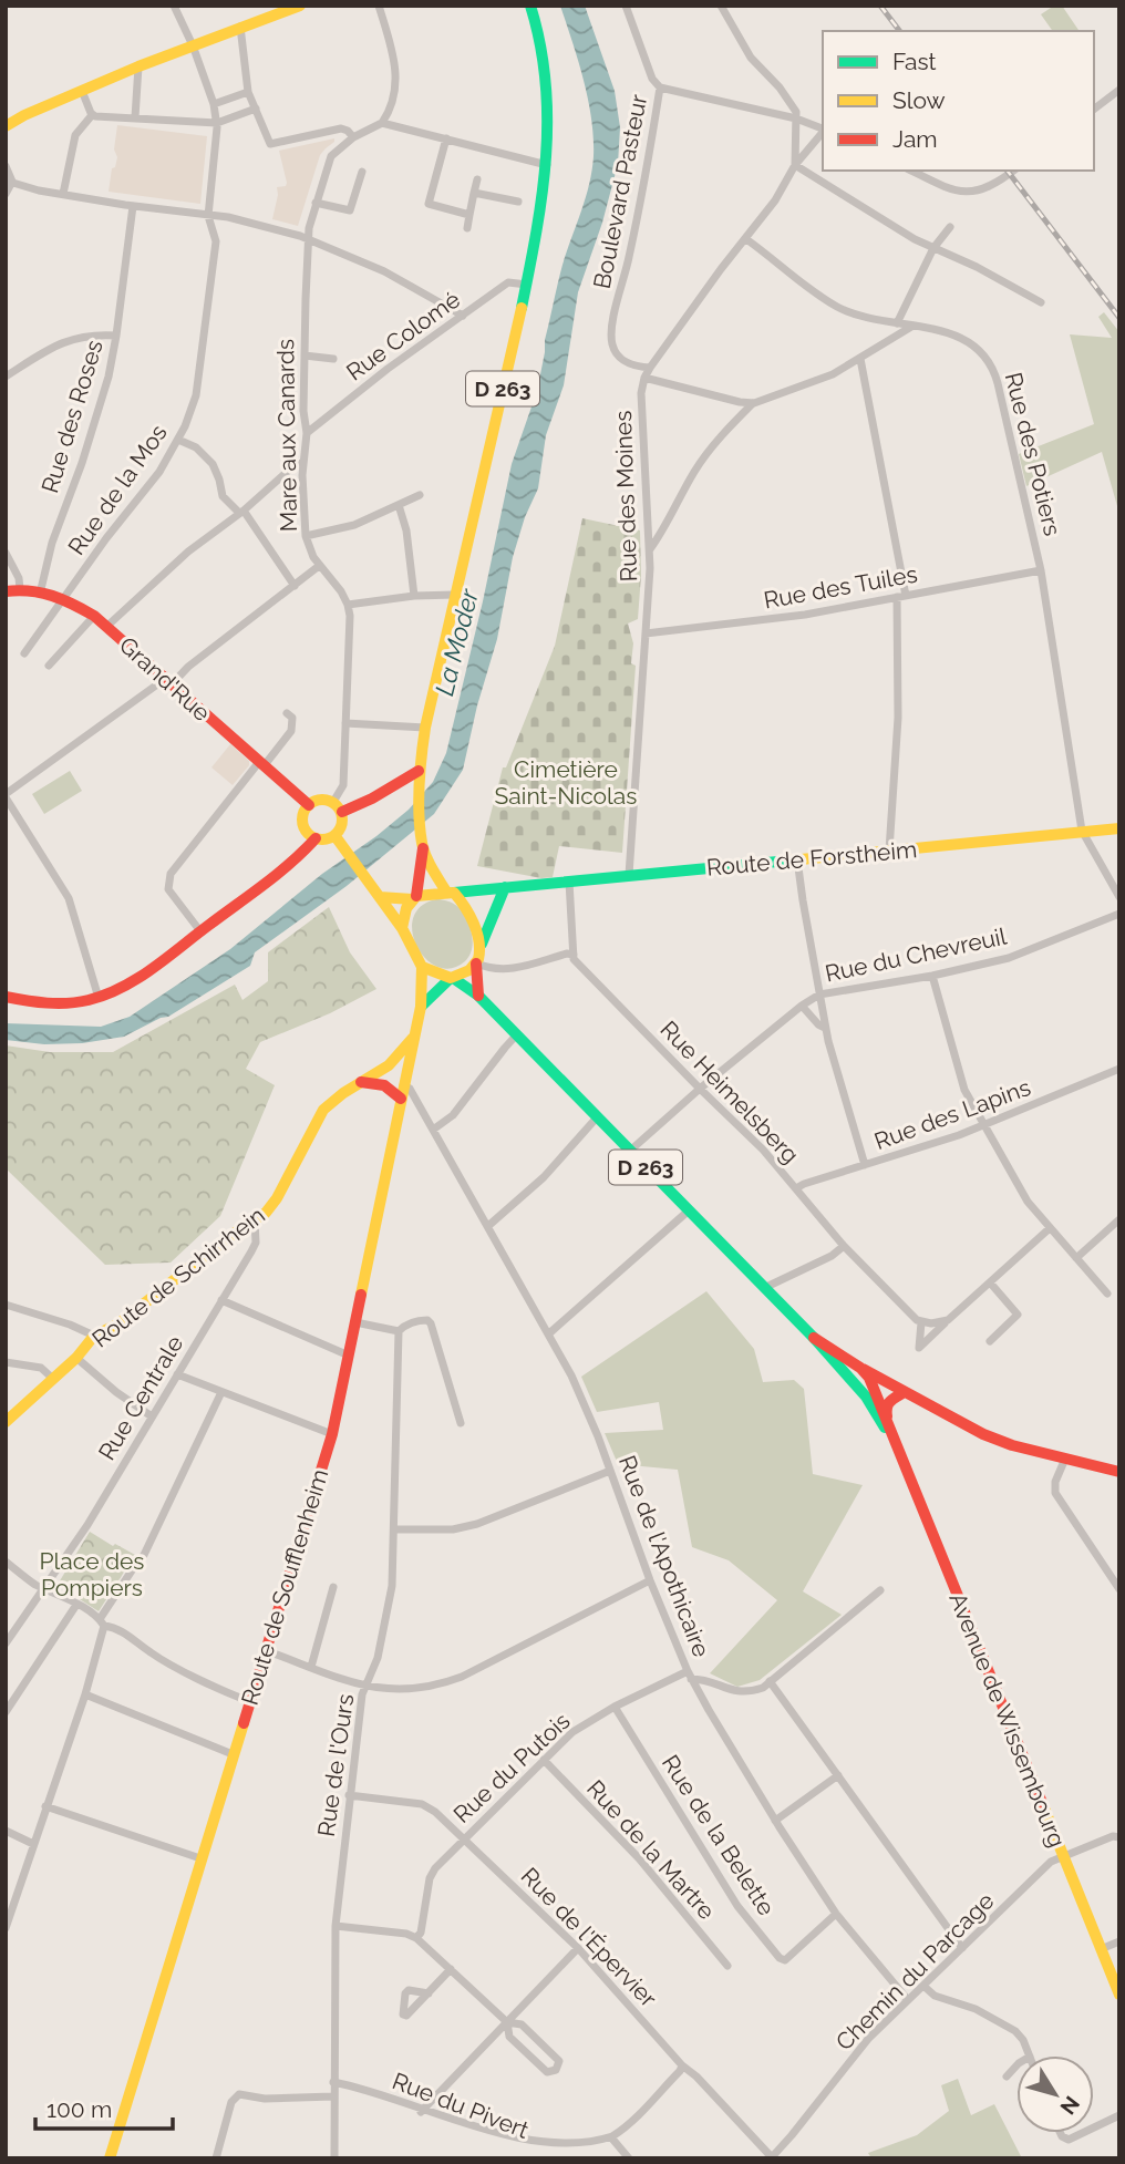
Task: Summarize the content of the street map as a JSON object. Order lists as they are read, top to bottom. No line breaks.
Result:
{"streets":{"main road":["D 263","Grand'Rue","Route de Forstheim","Route de Schirrhein","Route de Soufflenheim","Avenue de Wissembourg"],"street":["Boulevard Pasteur","Rue Colomé","Rue des Roses","Mare aux Canards","Rue des Potiers","Rue de la Mos","Rue des Moines","Rue des Tuiles","Rue du Chevreuil","Rue Heimelsberg","Rue des Lapins","Rue Centrale","Rue de l'Apothicaire","Rue de l'Ours","Rue du Putois","Rue de la Belette","Rue de la Martre","Rue de l'Épervier","Chemin du Parcage","Rue du Pivert"]},"crossings":[["Boulevard Pasteur","Rue des Moines"],["Rue Colomé","D 263"],["Rue Colomé","Mare aux Canards"],["D 263","Route de Forstheim"],["D 263","Route de Soufflenheim"],["D 263","Avenue de Wissembourg"],["Rue des Roses","Grand'Rue"],["Rue des Potiers","Rue des Moines"],["Rue des Potiers","Rue des Tuiles"],["Rue des Potiers","Route de Forstheim"],["Rue de la Mos","Grand'Rue"],["Rue des Moines","Rue des Tuiles"],["Rue des Moines","Route de Forstheim"],["Route de Forstheim","Route de Soufflenheim"],["Route de Forstheim","Avenue de Wissembourg"],["Rue du Chevreuil","Rue Heimelsberg"],["Rue du Chevreuil","Avenue de Wissembourg"],["Rue Heimelsberg","Rue des Lapins"],["Route de Schirrhein","Rue Centrale"],["Route de Schirrhein","Route de Soufflenheim"],["Rue de l'Apothicaire","Route de Soufflenheim"],["Rue de l'Apothicaire","Rue du Putois"],["Rue de l'Apothicaire","Rue de la Belette"],["Rue de l'Apothicaire","Chemin du Parcage"],["Route de Soufflenheim","Avenue de Wissembourg"],["Avenue de Wissembourg","Chemin du Parcage"],["Rue de l'Ours","Rue de l'Épervier"],["Rue de l'Ours","Rue du Pivert"],["Rue du Putois","Rue de la Belette"],["Rue du Putois","Rue de la Martre"],["Rue du Putois","Rue de l'Épervier"],["Rue de l'Épervier","Chemin du Parcage"]],"water":["La Moder"],"parks":["Cimetière Saint-Nicolas","Place des Pompiers"],"legend":["Fast","Slow","Jam"],"scale_bar":"100 m","north":"bottom right"}
